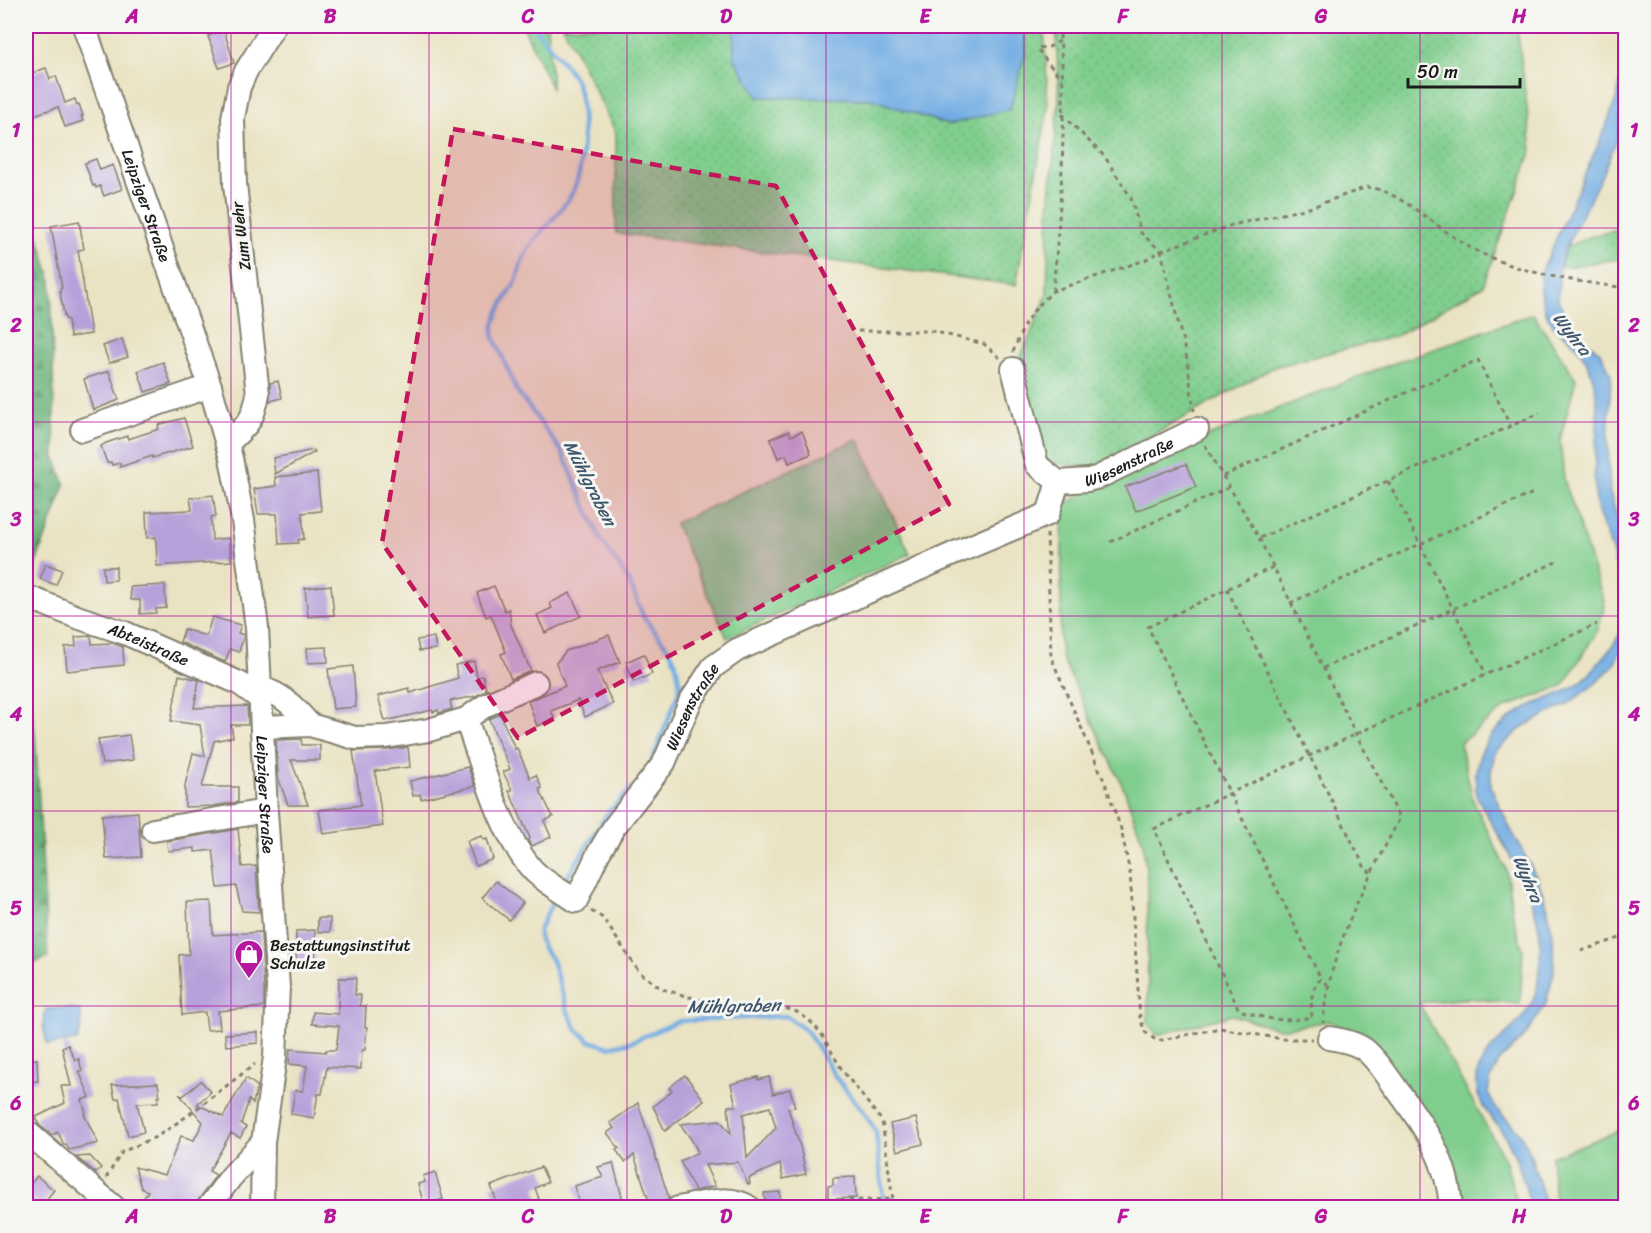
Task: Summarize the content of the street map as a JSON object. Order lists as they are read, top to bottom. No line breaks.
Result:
{"streets":{"street":["Leipziger Straße","Zum Wehr","Wiesenstraße","Abteistraße"]},"crossings":[["Leipziger Straße","Zum Wehr"],["Leipziger Straße","Abteistraße"]],"water":["Wyhra","Mühlgraben"],"places":{"shop":["Bestattungsinstitut Schulze"]},"scale_bar":"50 m","grid":{"columns":["A","B","C","D","E","F","G","H"],"rows":["1","2","3","4","5","6"]}}
